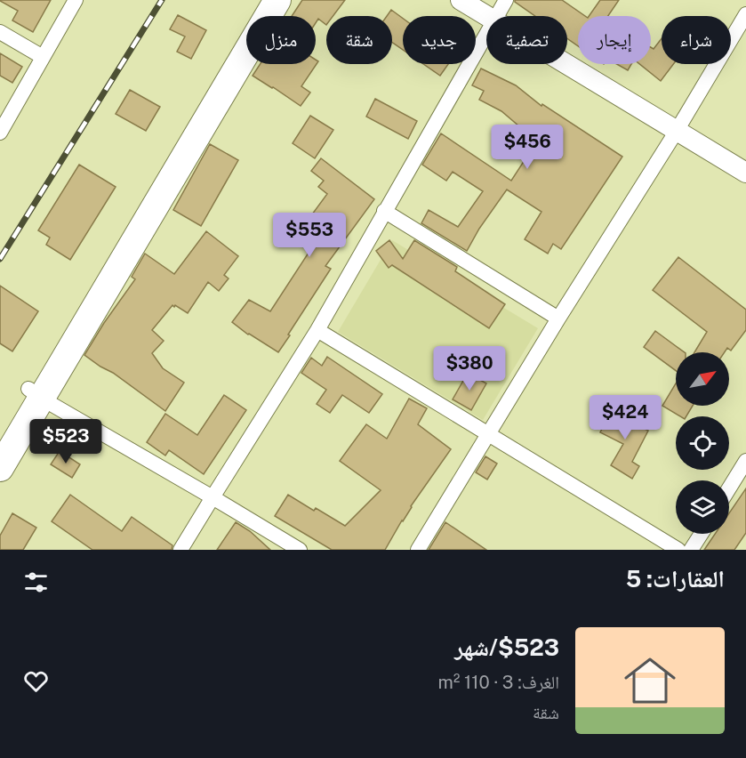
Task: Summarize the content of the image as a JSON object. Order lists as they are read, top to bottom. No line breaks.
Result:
{"north":"top right","page":{"chip":["شراء","إيجار","تصفية","جديد","شقة","منزل"],"price":["$456","$553","$380","$424","$523"],"heading":"العقارات: 5","list":[{"name":"$523/شهر","note":"الغرف: 3 · 110 m² · شقة"}]}}
